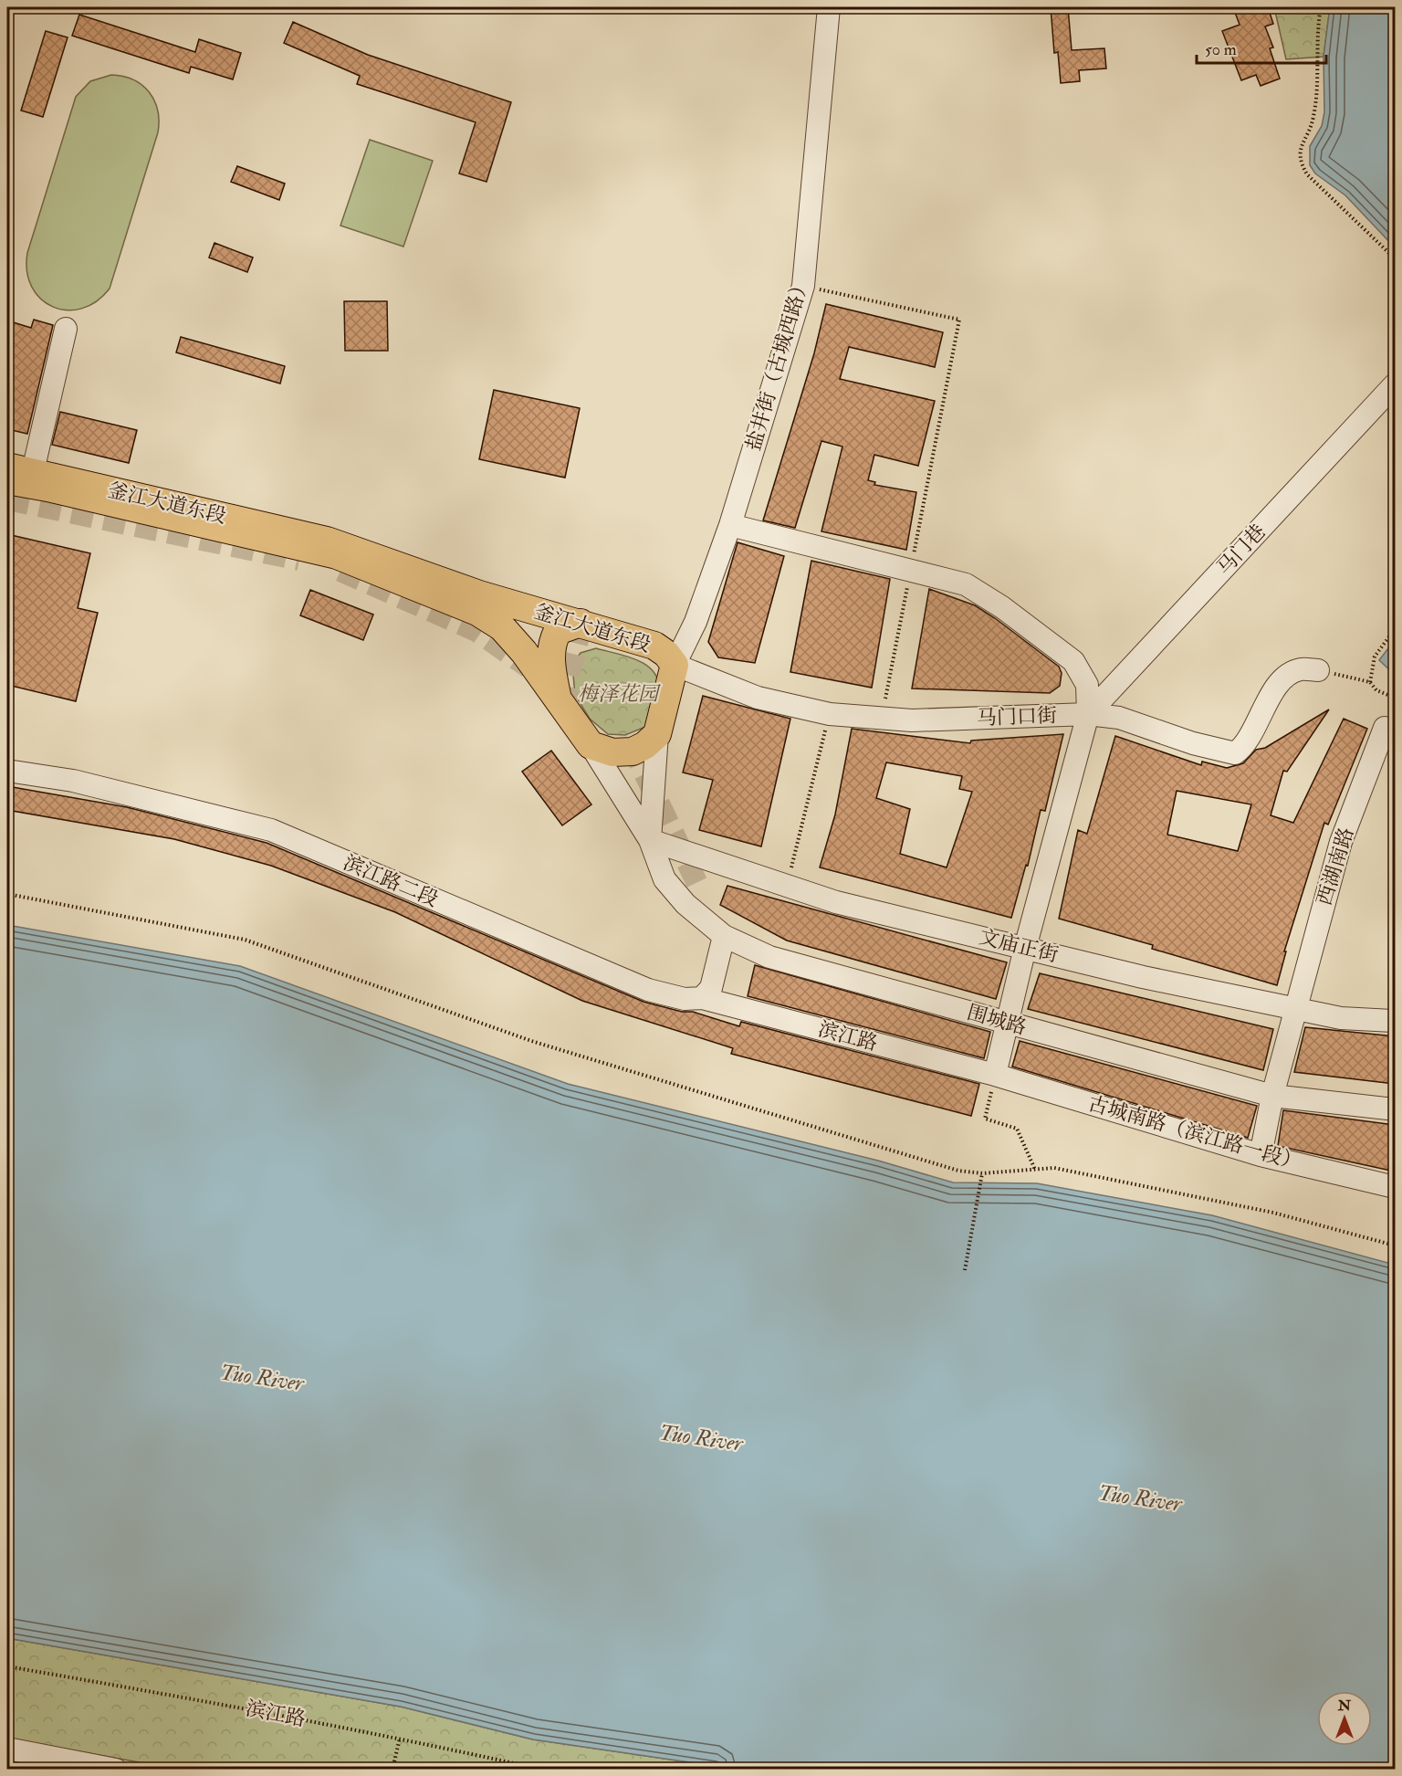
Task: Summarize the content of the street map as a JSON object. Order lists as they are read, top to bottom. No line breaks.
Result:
{"streets":{"main road":["釜江大道东段"],"street":["盐井街（古城西路）","马门巷","马门口街","西湖南路","滨江路二段","文庙正街","围城路","滨江路","古城南路（滨江路一段）"]},"crossings":[["盐井街（古城西路）","釜江大道东段"],["盐井街（古城西路）","马门口街"],["釜江大道东段","马门口街"],["马门巷","马门口街"],["西湖南路","文庙正街"],["西湖南路","围城路"],["西湖南路","古城南路（滨江路一段）"],["滨江路二段","滨江路"],["文庙正街","围城路"],["滨江路","古城南路（滨江路一段）"]],"water":["Tuo River"],"parks":["梅泽花园"],"scale_bar":"50 m","north":"top"}
